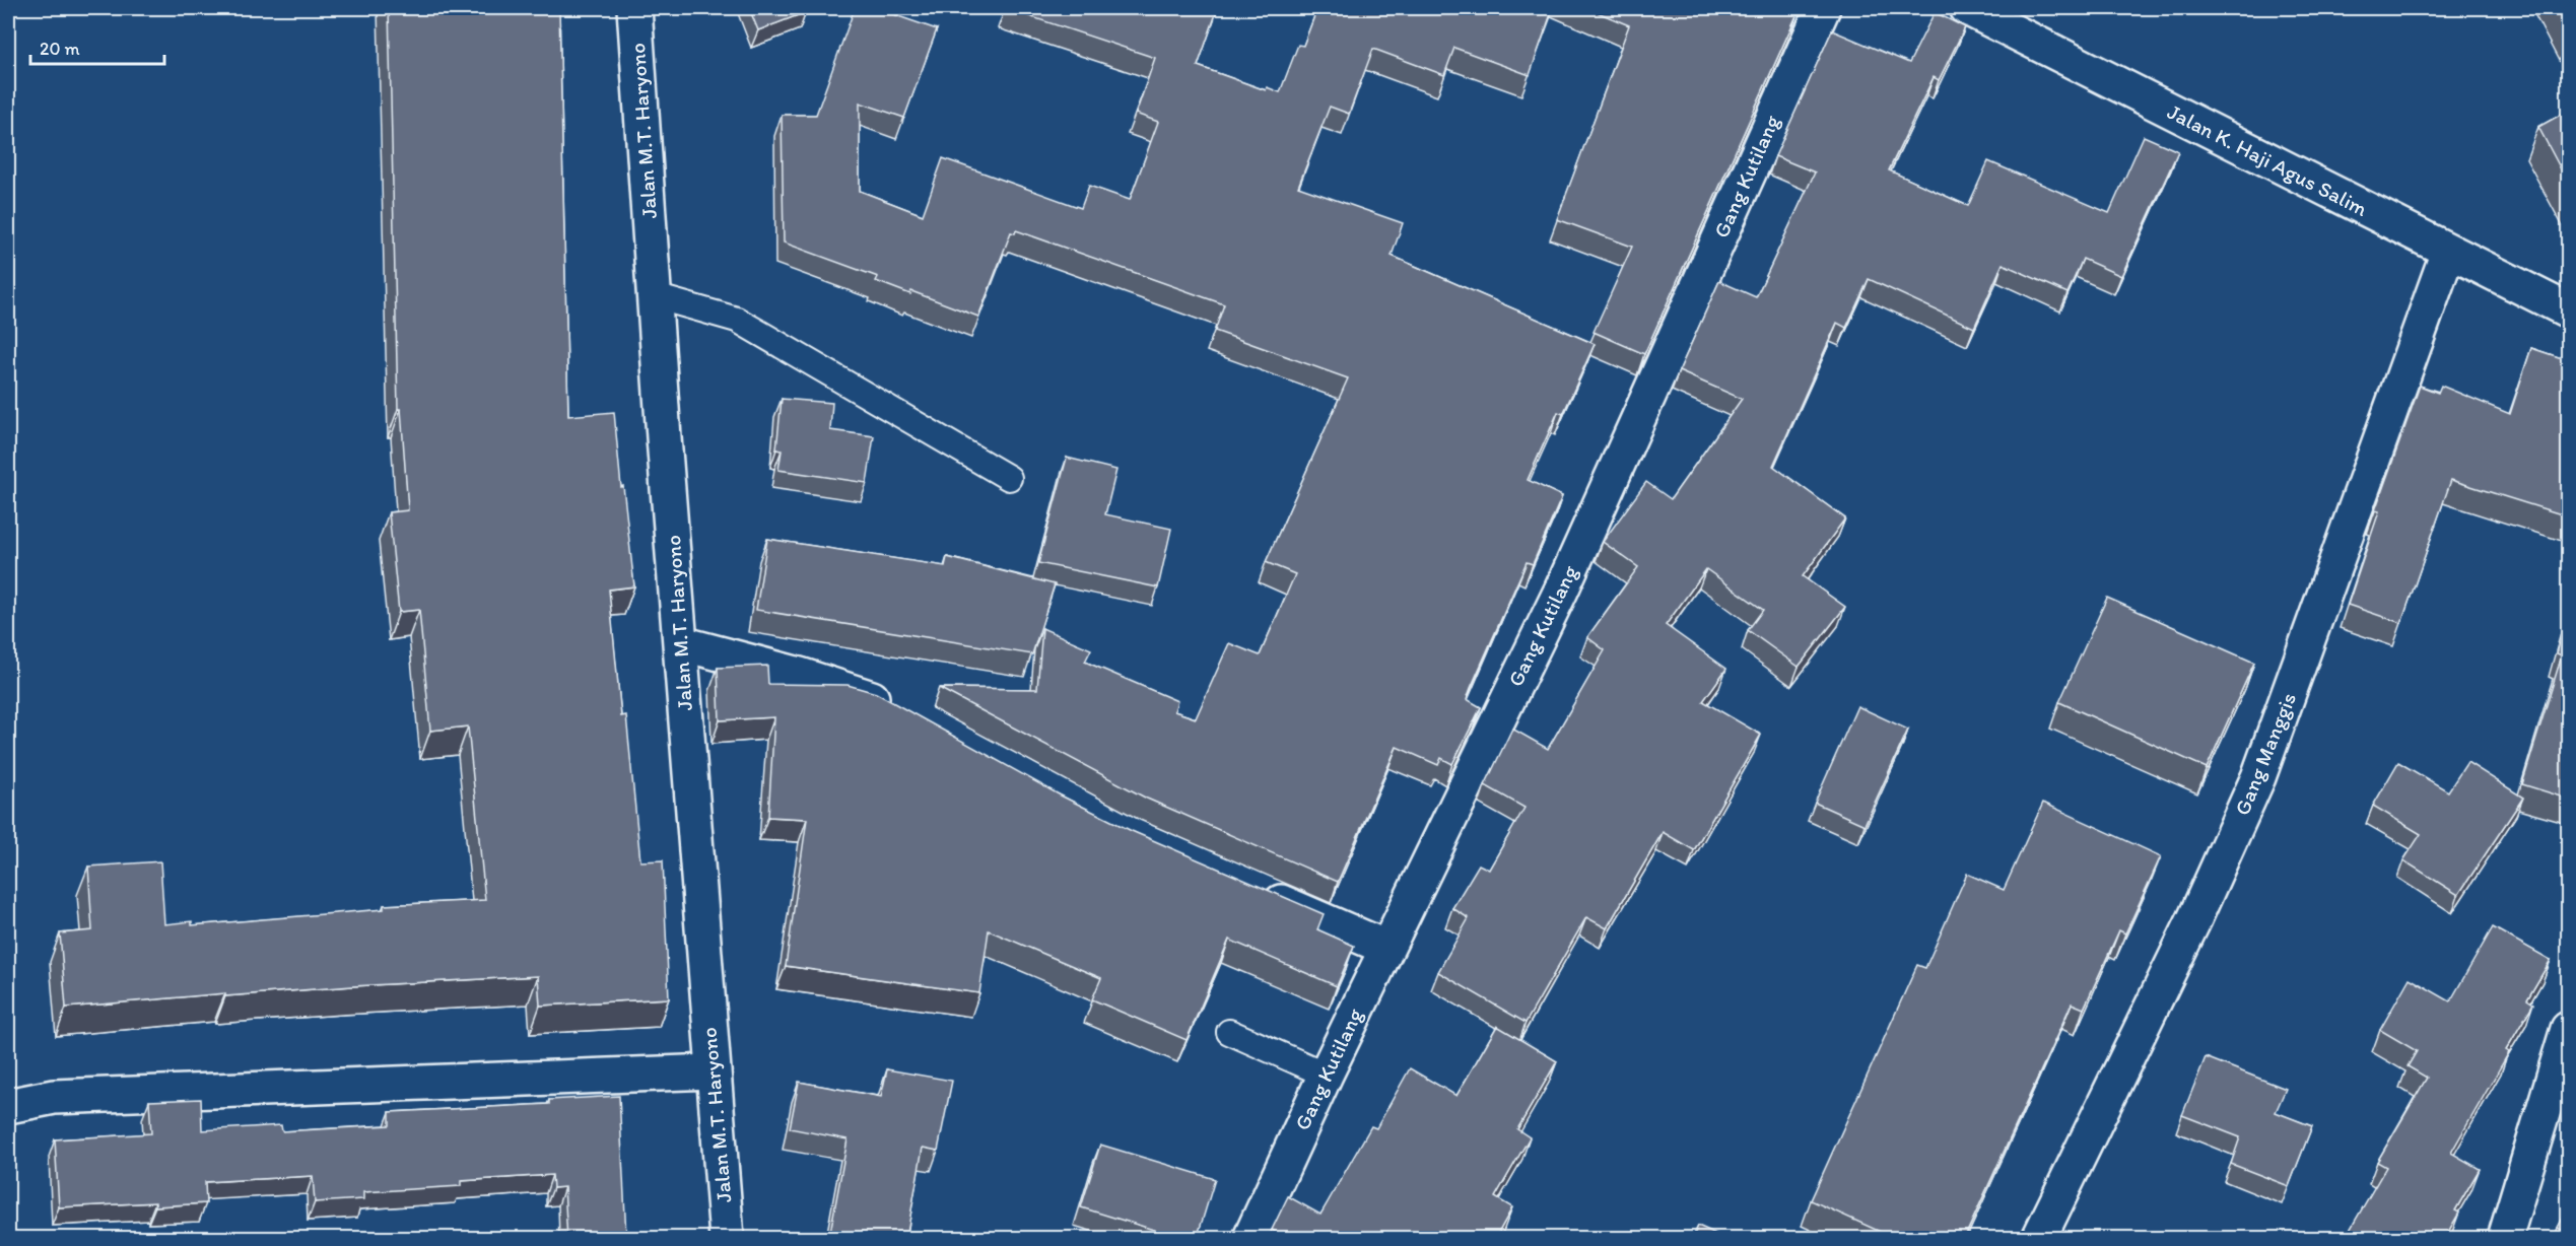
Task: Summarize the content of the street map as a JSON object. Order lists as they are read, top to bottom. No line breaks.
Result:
{"streets":{"street":["Jalan M.T. Haryono","Jalan K. Haji Agus Salim","Gang Kutilang","Gang Manggis"]},"crossings":[["Jalan K. Haji Agus Salim","Gang Manggis"]],"scale_bar":"20 m"}
